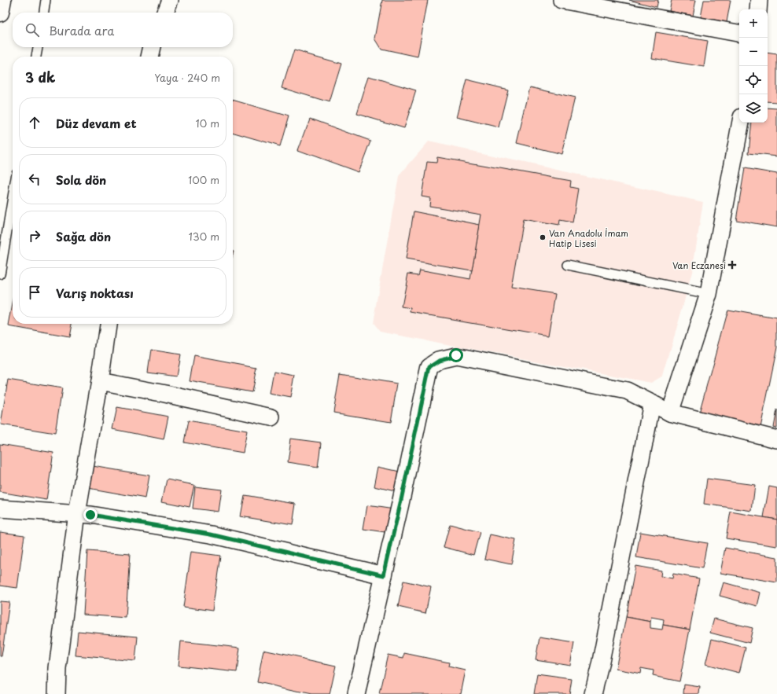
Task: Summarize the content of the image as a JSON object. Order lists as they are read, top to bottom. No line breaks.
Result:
{"places":{"other":["Van Anadolu İmam Hatip Lisesi"],"health":["Van Eczanesi"]},"page":{"map_buttons":["+","−"],"search":"Burada ara","heading":["3 dk","Yaya · 240 m"],"list":[["Düz devam et","10 m"],["Sola dön","100 m"],["Sağa dön","130 m"],"Varış noktası"]}}
